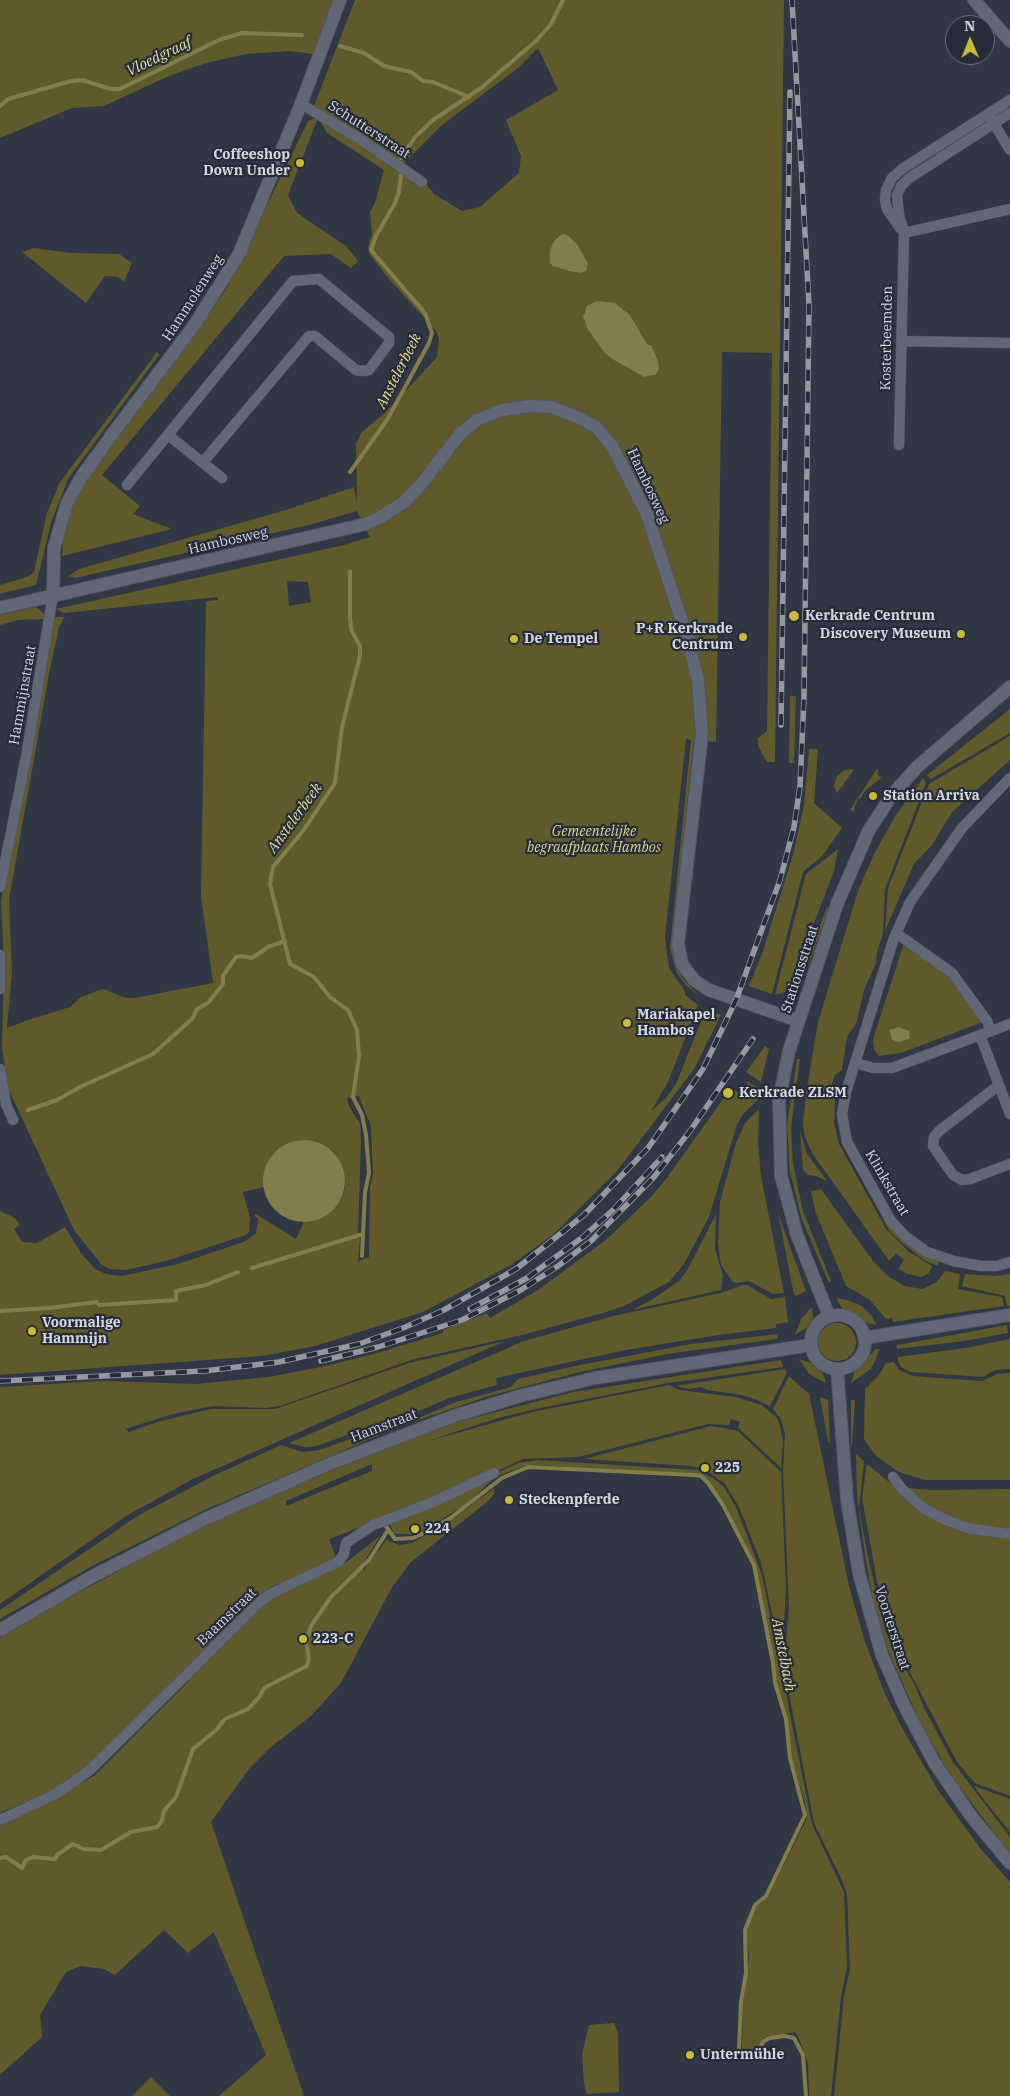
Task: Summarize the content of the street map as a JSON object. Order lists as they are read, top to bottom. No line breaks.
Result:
{"streets":{"street":["Schutterstraat","Hammolenweg","Kosterbeemden","Hambosweg","Hammijnstraat","Stationsstraat","Klinkstraat","Hamstraat","Baamstraat","Voorterstraat"]},"crossings":[["Schutterstraat","Hammolenweg"],["Hammolenweg","Hambosweg"],["Hammolenweg","Hammijnstraat"],["Hambosweg","Hammijnstraat"],["Hambosweg","Stationsstraat"],["Stationsstraat","Hamstraat"],["Stationsstraat","Voorterstraat"],["Hamstraat","Voorterstraat"]],"water":["Vloedgraaf","Anstelerbeek","Amstelbach"],"parks":["Gemeentelijke begraafplaats Hambos"],"places":["Coffeeshop Down Under","Kerkrade Centrum","Discovery Museum","P+R Kerkrade Centrum","De Tempel","Station Arriva","Mariakapel Hambos","Kerkrade ZLSM","Voormalige Hammijn","225","Steckenpferde","224","223-C","Untermühle"],"north":"top"}
